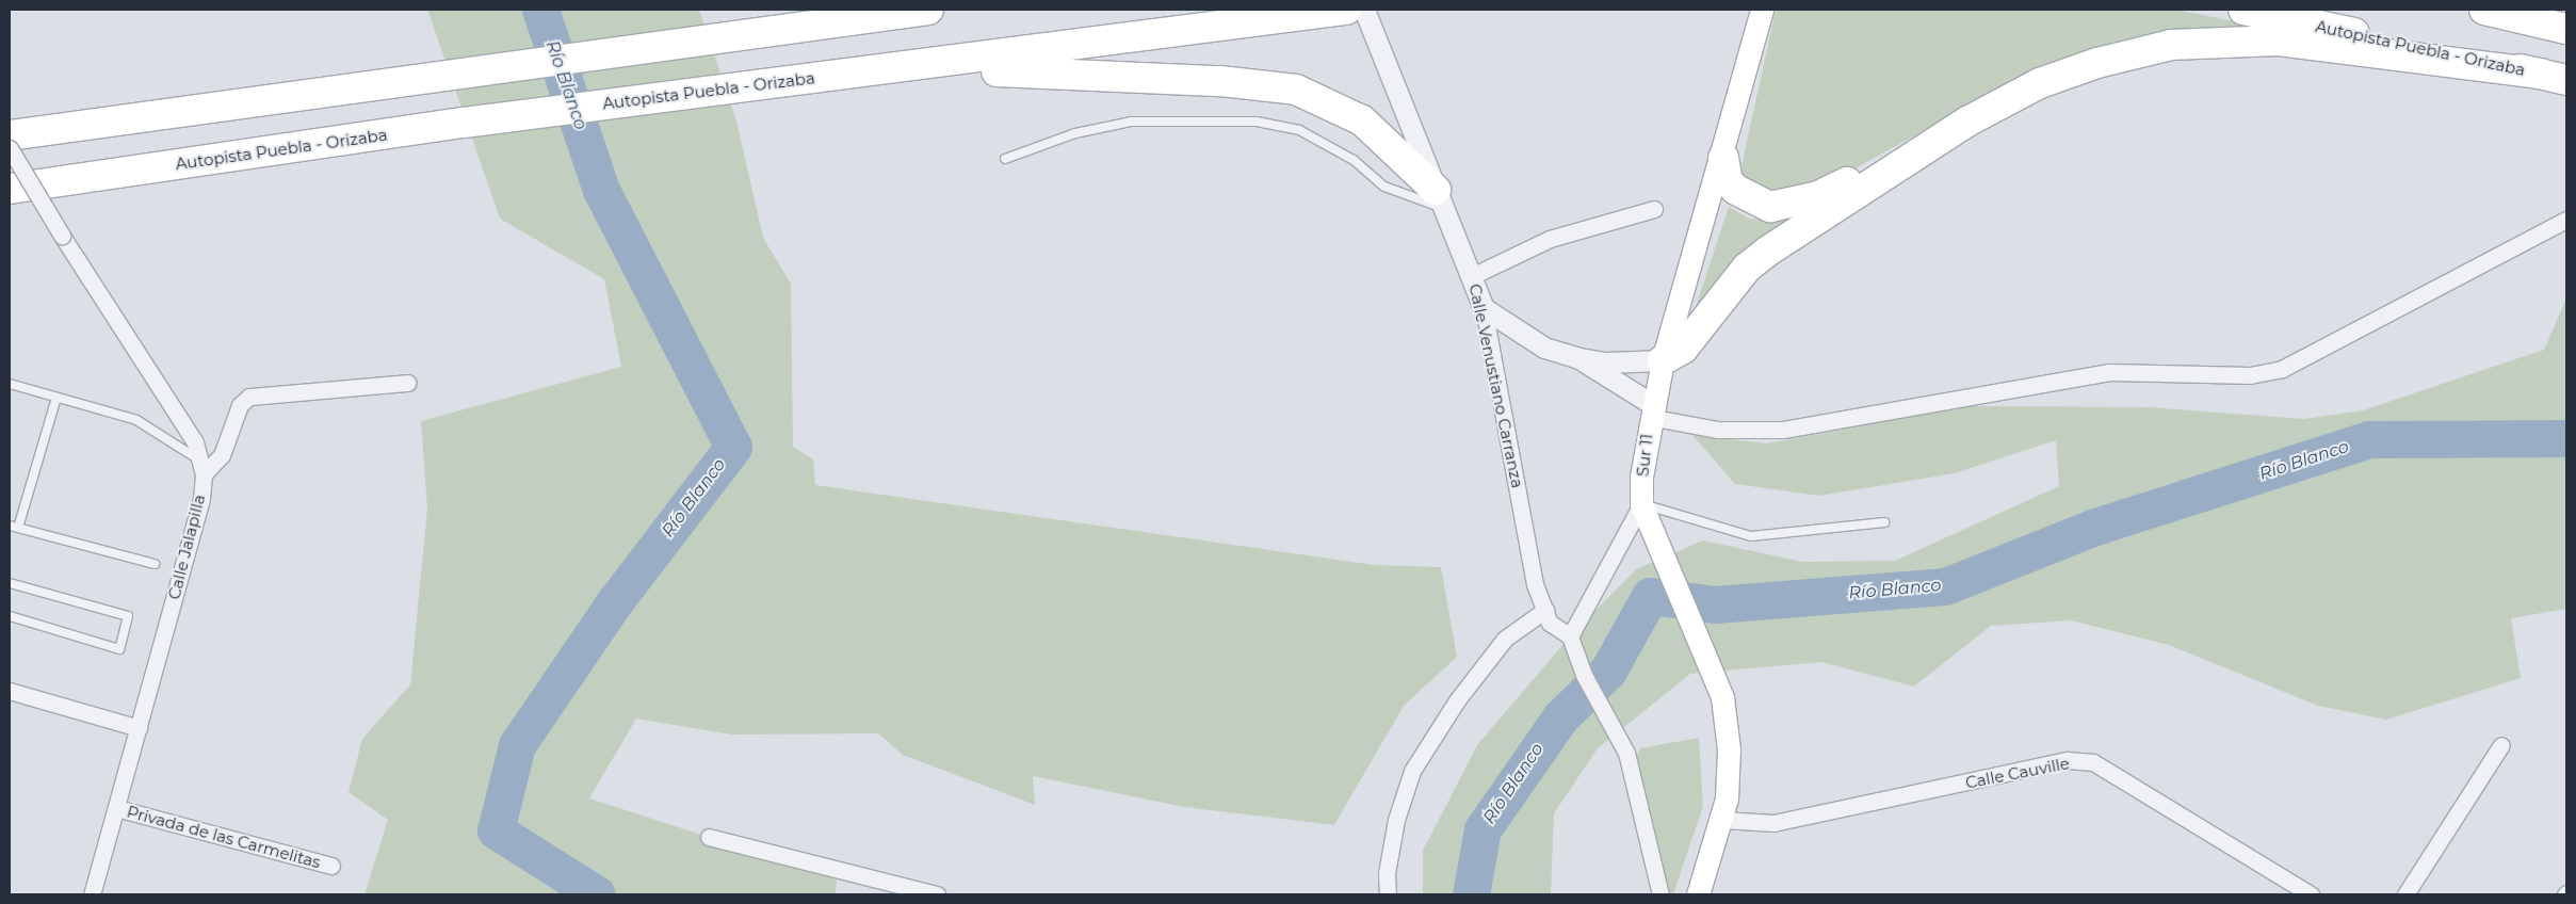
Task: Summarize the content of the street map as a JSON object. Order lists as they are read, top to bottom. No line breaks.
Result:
{"streets":{"highway":["Autopista Puebla - Orizaba"],"main road":["Sur 11"],"street":["Calle Venustiano Carranza","Calle Jalapilla","Calle Cauville","Privada de las Carmelitas"]},"crossings":[["Sur 11","Calle Cauville"],["Calle Jalapilla","Privada de las Carmelitas"]],"water":["Río Blanco"]}
